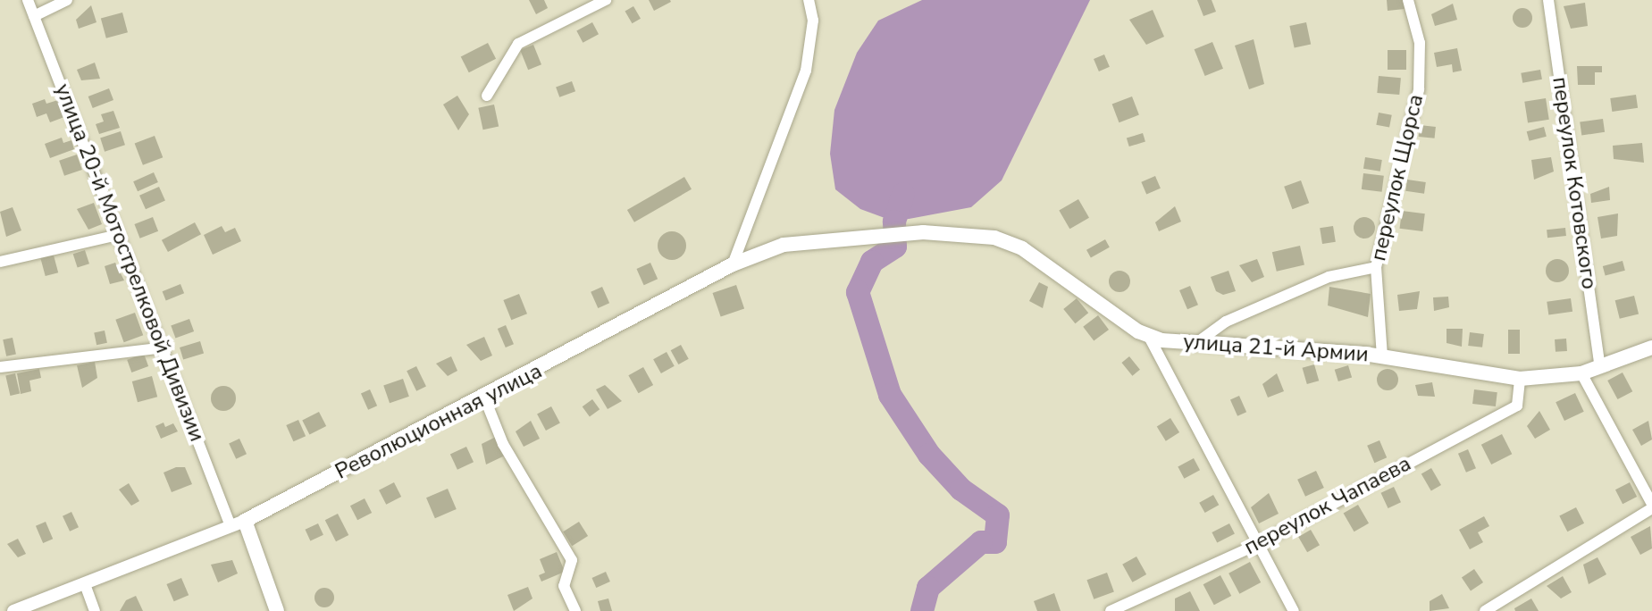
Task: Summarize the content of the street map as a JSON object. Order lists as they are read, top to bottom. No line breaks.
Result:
{"streets":{"main road":["улица 21-й Армии","Революционная улица"],"street":["переулок Щорса","переулок Котовского","улица 20-й Мотострелковой Дивизии","переулок Чапаева"]},"crossings":[["переулок Щорса","улица 21-й Армии"],["переулок Котовского","улица 21-й Армии"],["улица 20-й Мотострелковой Дивизии","Революционная улица"],["улица 21-й Армии","Революционная улица"],["улица 21-й Армии","переулок Чапаева"]]}
